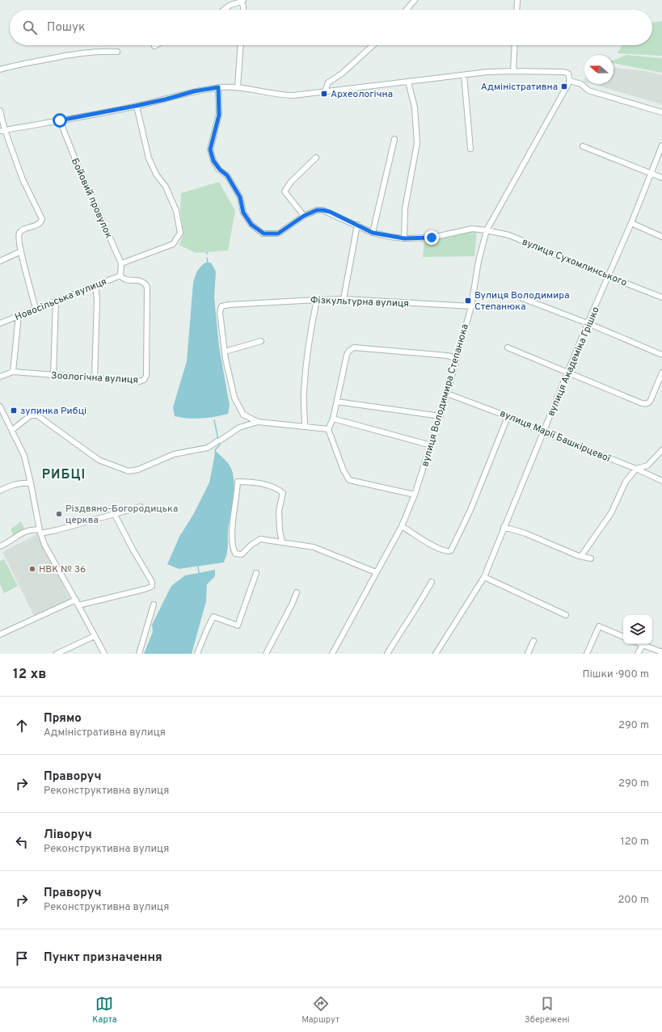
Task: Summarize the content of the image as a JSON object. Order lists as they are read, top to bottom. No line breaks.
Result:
{"streets":{"street":["Бойовий провулок","вулиця Сухомлинського","Новосільська вулиця","Фізкультурна вулиця","вулиця Академіка Грішко","Зоологічна вулиця","вулиця Володимира Степанюка","вулиця Марії Башкірцевої"]},"crossings":[["Бойовий провулок","Новосільська вулиця"],["Бойовий провулок","Зоологічна вулиця"],["вулиця Сухомлинського","вулиця Академіка Грішко"],["вулиця Сухомлинського","вулиця Володимира Степанюка"],["Новосільська вулиця","Зоологічна вулиця"],["Фізкультурна вулиця","вулиця Володимира Степанюка"],["вулиця Академіка Грішко","вулиця Марії Башкірцевої"],["вулиця Володимира Степанюка","вулиця Марії Башкірцевої"]],"districts":["РИБЦІ"],"places":{"transit":["Адміністративна","Археологічна","Вулиця Володимира Степанюка","зупинка Рибці"],"other":["Різдвяно-Богородицька церква","НВК № 36"]},"north":"left","page":{"search":"Пошук","heading":["12 хв","Пішки · 900 m"],"list":[["Прямо","Адміністративна вулиця","290 m"],["Праворуч","Реконструктивна вулиця","290 m"],["Ліворуч","Реконструктивна вулиця","120 m"],["Праворуч","Реконструктивна вулиця","200 m"],"Пункт призначення"],"nav":["Карта","Маршрут","Збережені"]}}
